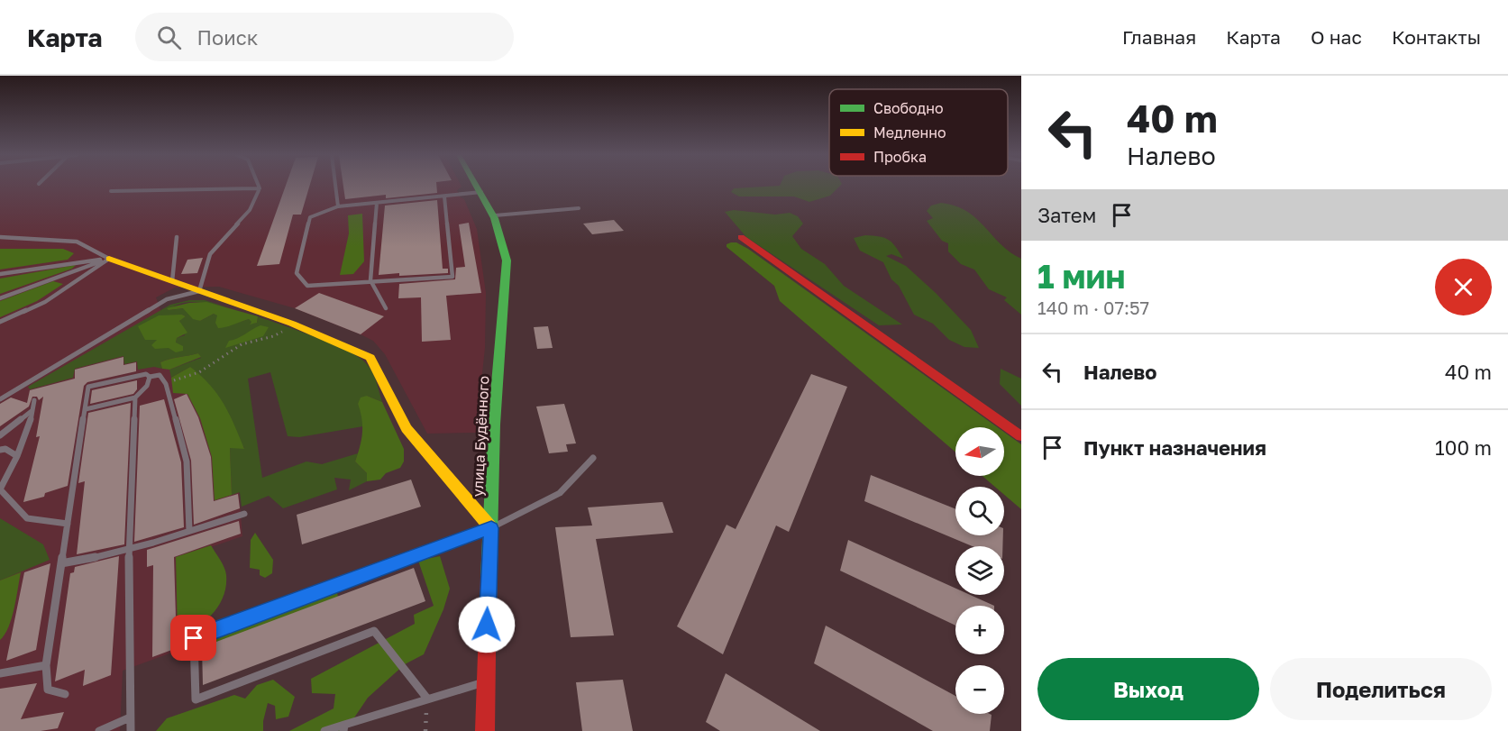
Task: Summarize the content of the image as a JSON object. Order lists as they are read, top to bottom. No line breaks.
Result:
{"streets":{"street":["улица Будённого"]},"legend":["Свободно","Медленно","Пробка"],"north":"left","page":{"header":"Карта","search":"Поиск","nav":["Главная","Карта","О нас","Контакты"],"turn":["40 m","Налево"],"then":"Затем","heading":["1 мин","140 m · 07:57"],"list":[{"name":"Налево","value":"40 m"},{"name":"Пункт назначения","value":"100 m"}],"map_buttons":["+","−"],"buttons":["Выход","Поделиться"]}}
